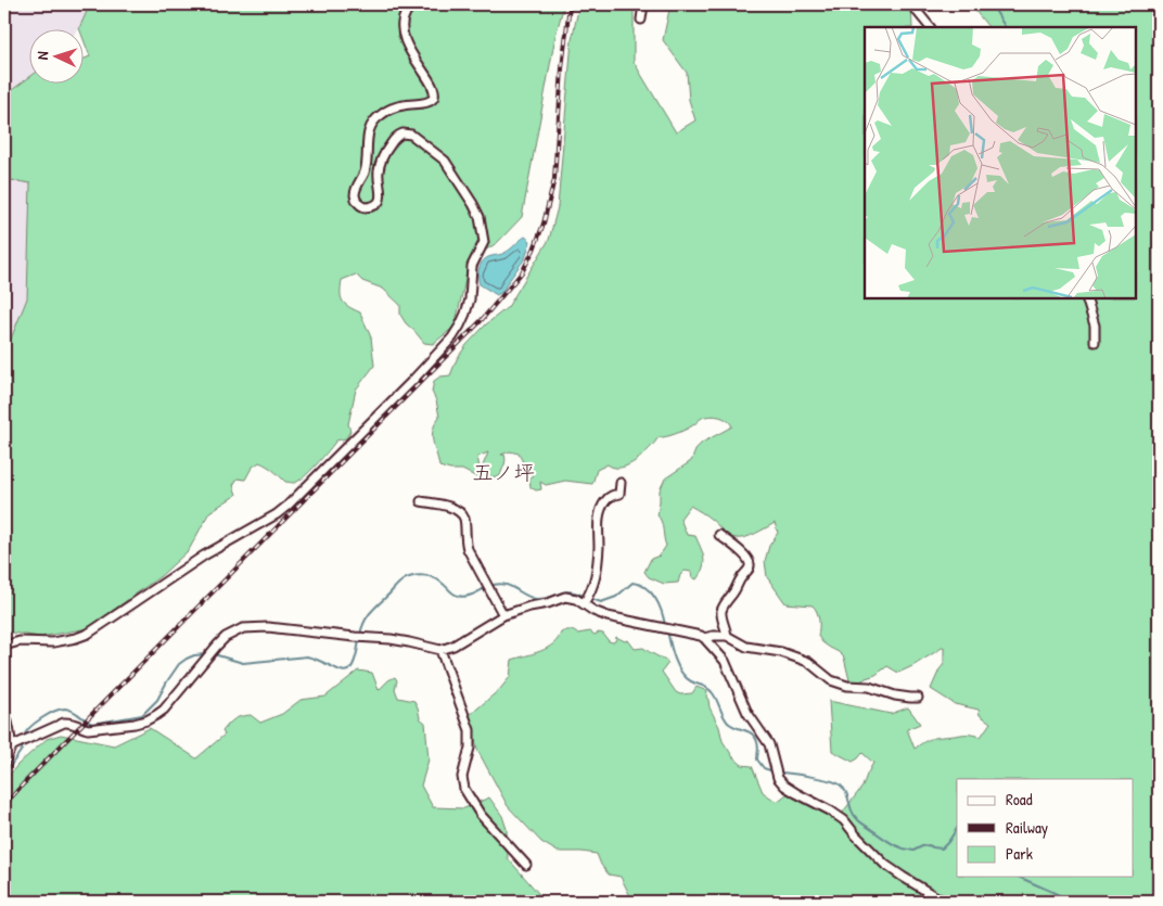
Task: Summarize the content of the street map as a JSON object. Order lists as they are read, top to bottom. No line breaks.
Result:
{"districts":["五ノ坪"],"legend":["Road","Railway","Park"],"north":"left"}
